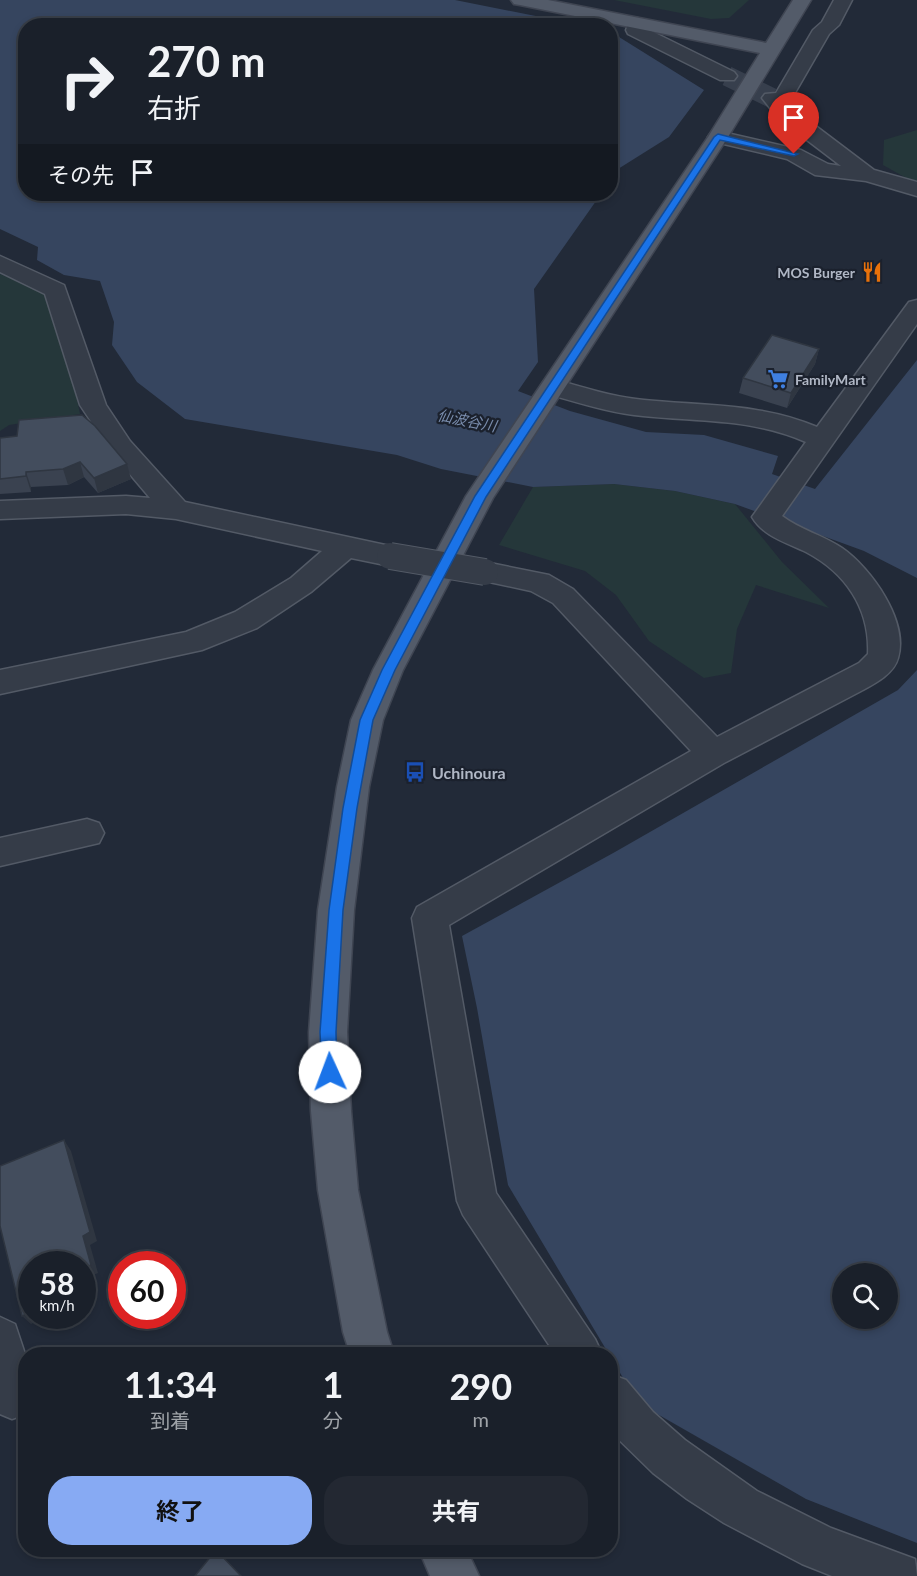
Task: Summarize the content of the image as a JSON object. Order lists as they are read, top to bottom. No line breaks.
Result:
{"water":["仙波谷川"],"places":{"restaurant":["MOS Burger"],"supermarket":["FamilyMart"],"bus stop":["Uchinoura"]},"page":{"turn":["270 m","右折"],"then":"その先","speed":"58 km/h","limit":"60","eta":["11:34","到着","1","分","290","m"],"buttons":["終了","共有"]}}
